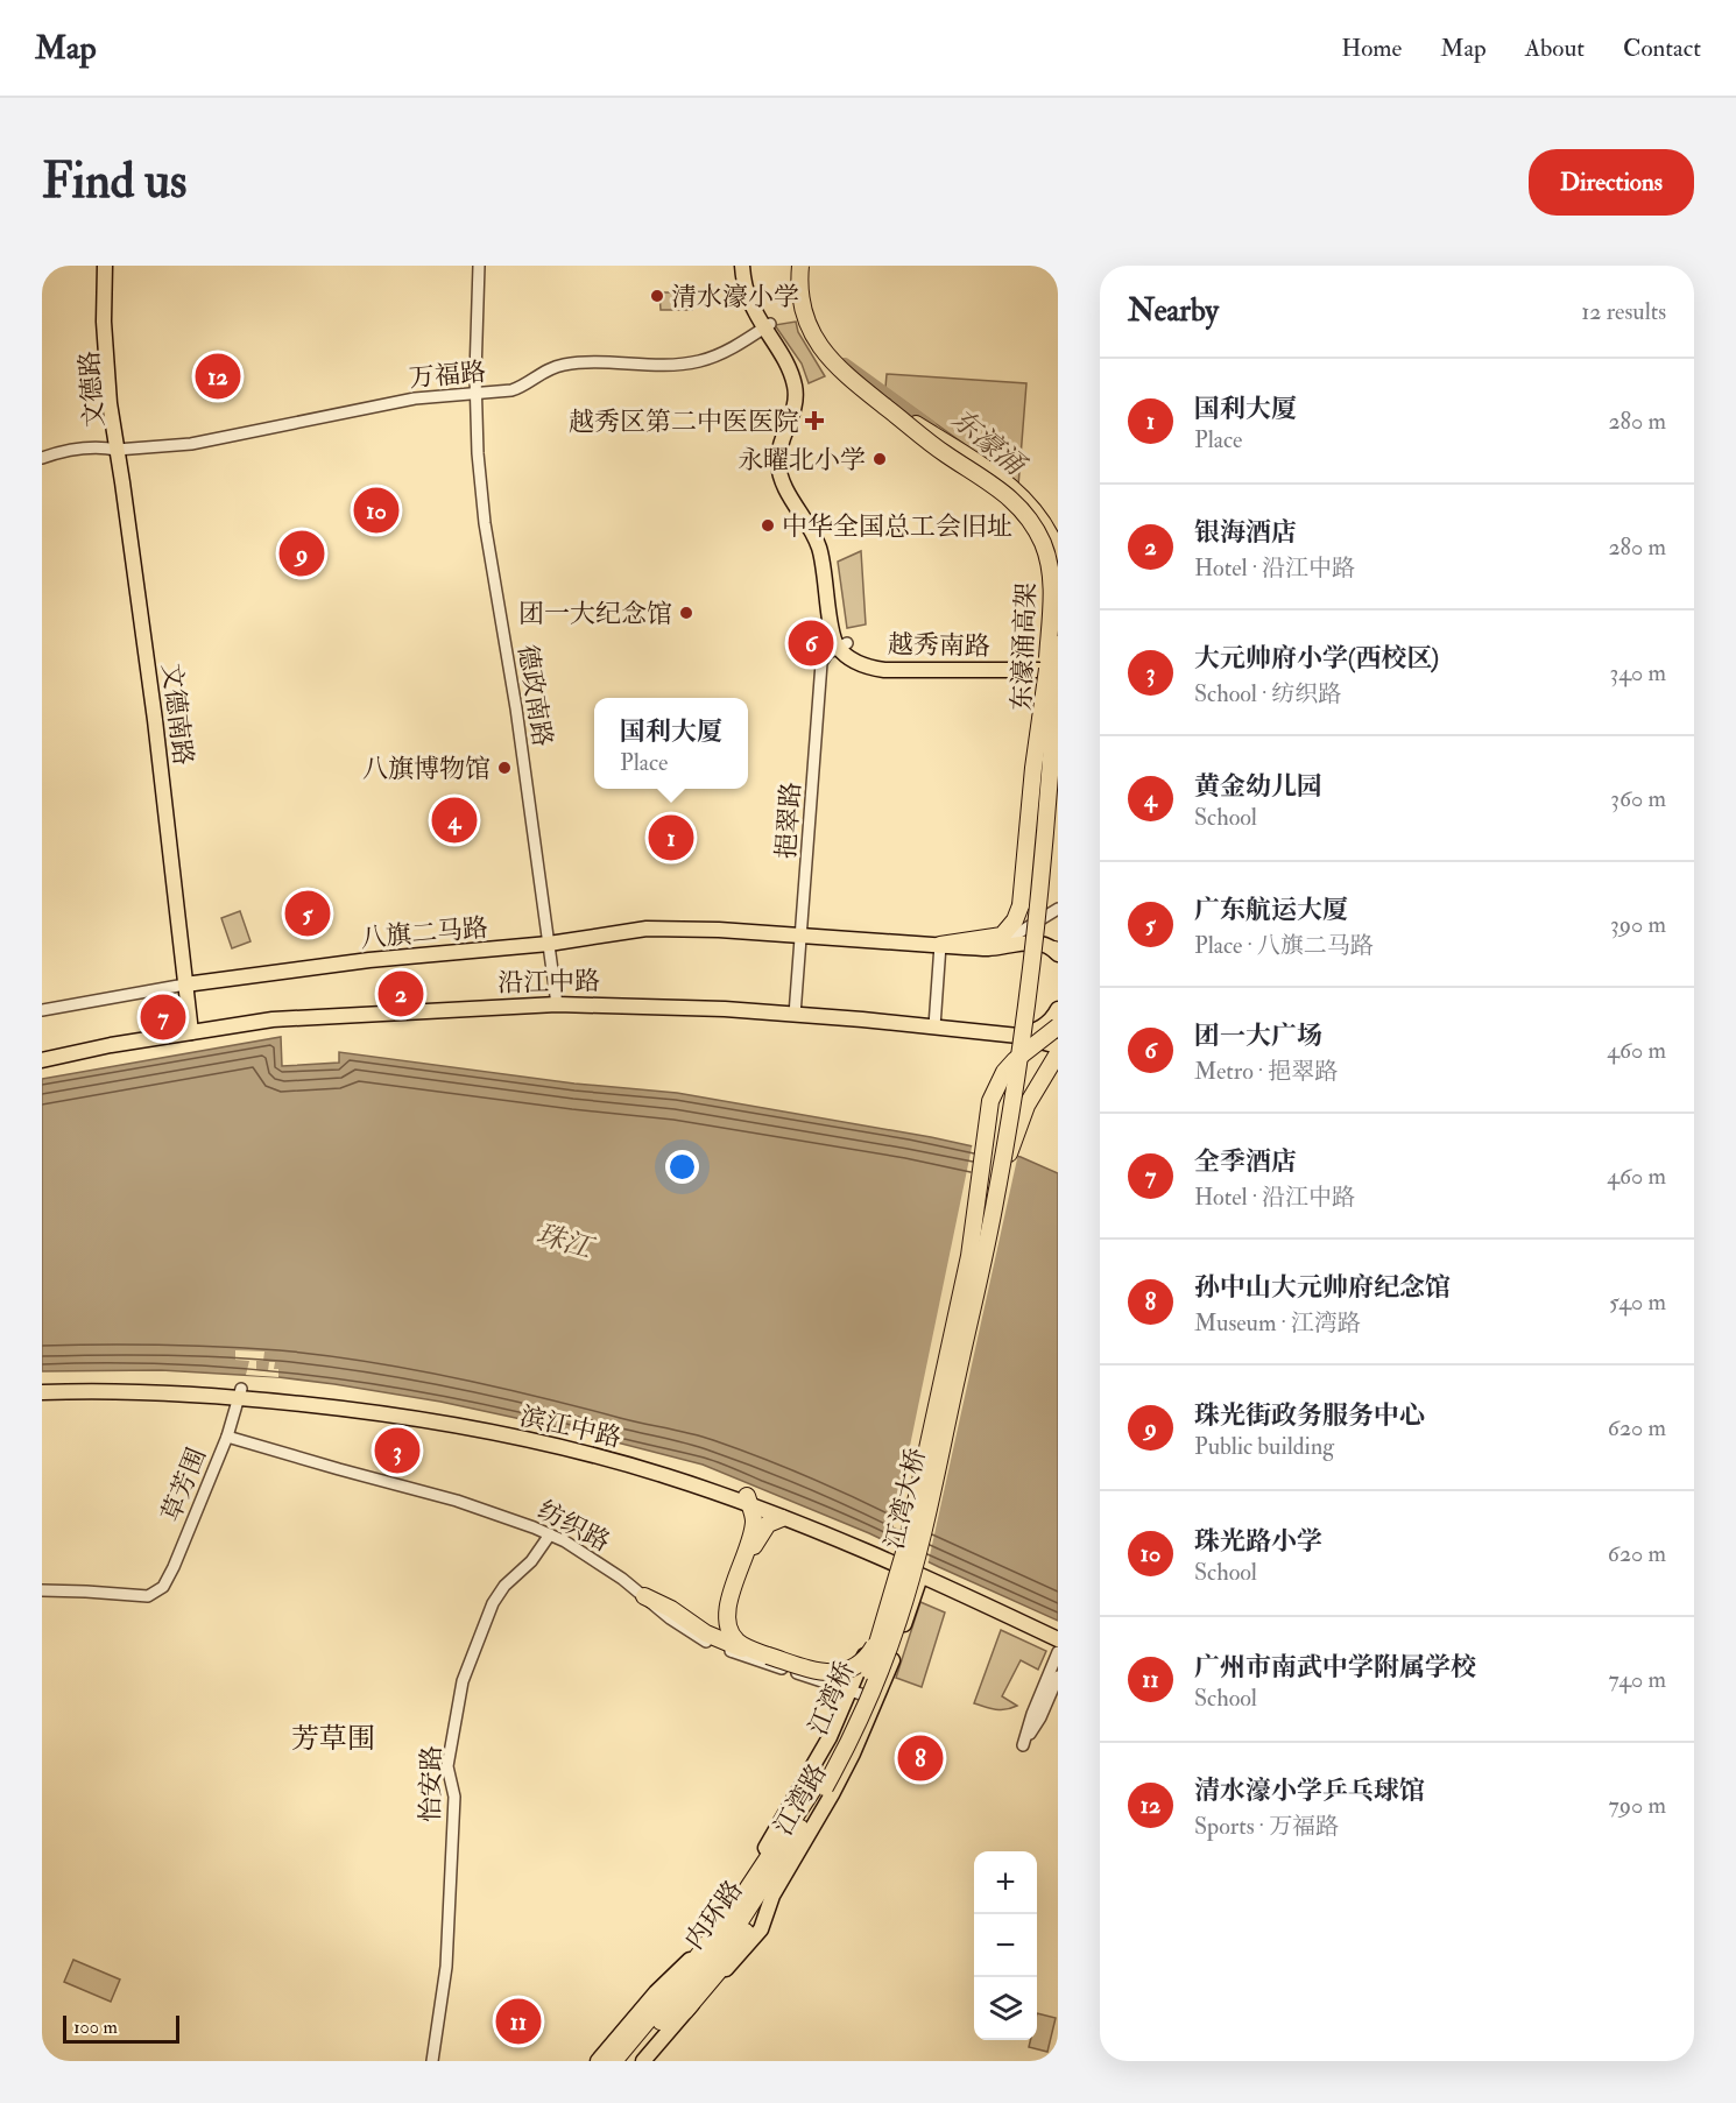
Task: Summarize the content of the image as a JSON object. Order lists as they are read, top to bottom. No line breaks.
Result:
{"streets":{"highway":["东濠涌高架","江湾大桥","江湾桥","内环路"],"main road":["文德路","越秀南路","文德南路","八旗二马路","沿江中路","滨江中路","江湾路"],"street":["万福路","德政南路","挹翠路","草芳围","纺织路","怡安路"]},"crossings":[["万福路","文德路"],["万福路","德政南路"],["万福路","文德南路"],["文德路","文德南路"],["越秀南路","东濠涌高架"],["越秀南路","挹翠路"],["东濠涌高架","江湾大桥"],["德政南路","八旗二马路"],["德政南路","沿江中路"],["文德南路","八旗二马路"],["文德南路","沿江中路"],["挹翠路","八旗二马路"],["挹翠路","沿江中路"],["滨江中路","草芳围"],["滨江中路","江湾路"],["草芳围","纺织路"],["江湾大桥","江湾桥"],["江湾大桥","内环路"],["纺织路","怡安路"],["纺织路","江湾路"],["江湾桥","内环路"],["江湾路","内环路"]],"districts":["芳草围"],"water":["东濠涌","珠江"],"places":{"other":["清水濠小学","永曜北小学","中华全国总工会旧址","团一大纪念馆","八旗博物馆"],"health":["越秀区第二中医医院"]},"scale_bar":"100 m","page":{"header":"Map","nav":["Home","Map","About","Contact"],"buttons":"Directions","title":"Find us","heading":["Nearby","12 results"],"pins":["12","10","9","6","4","1","5","2","7","3","8","11"],"list":[{"mark":"1","name":"国利大厦","note":"Place","value":"280 m"},{"mark":"2","name":"银海酒店","note":"Hotel · 沿江中路","value":"280 m"},{"mark":"3","name":"大元帅府小学(西校区)","note":"School · 纺织路","value":"340 m"},{"mark":"4","name":"黄金幼儿园","note":"School","value":"360 m"},{"mark":"5","name":"广东航运大厦","note":"Place · 八旗二马路","value":"390 m"},{"mark":"6","name":"团一大广场","note":"Metro · 挹翠路","value":"460 m"},{"mark":"7","name":"全季酒店","note":"Hotel · 沿江中路","value":"460 m"},{"mark":"8","name":"孙中山大元帅府纪念馆","note":"Museum · 江湾路","value":"540 m"},{"mark":"9","name":"珠光街政务服务中心","note":"Public building","value":"620 m"},{"mark":"10","name":"珠光路小学","note":"School","value":"620 m"},{"mark":"11","name":"广州市南武中学附属学校","note":"School","value":"740 m"},{"mark":"12","name":"清水濠小学乒乓球馆","note":"Sports · 万福路","value":"790 m"}],"popup":["国利大厦","Place"],"map_buttons":["+","−"],"scale":"100 m"}}
